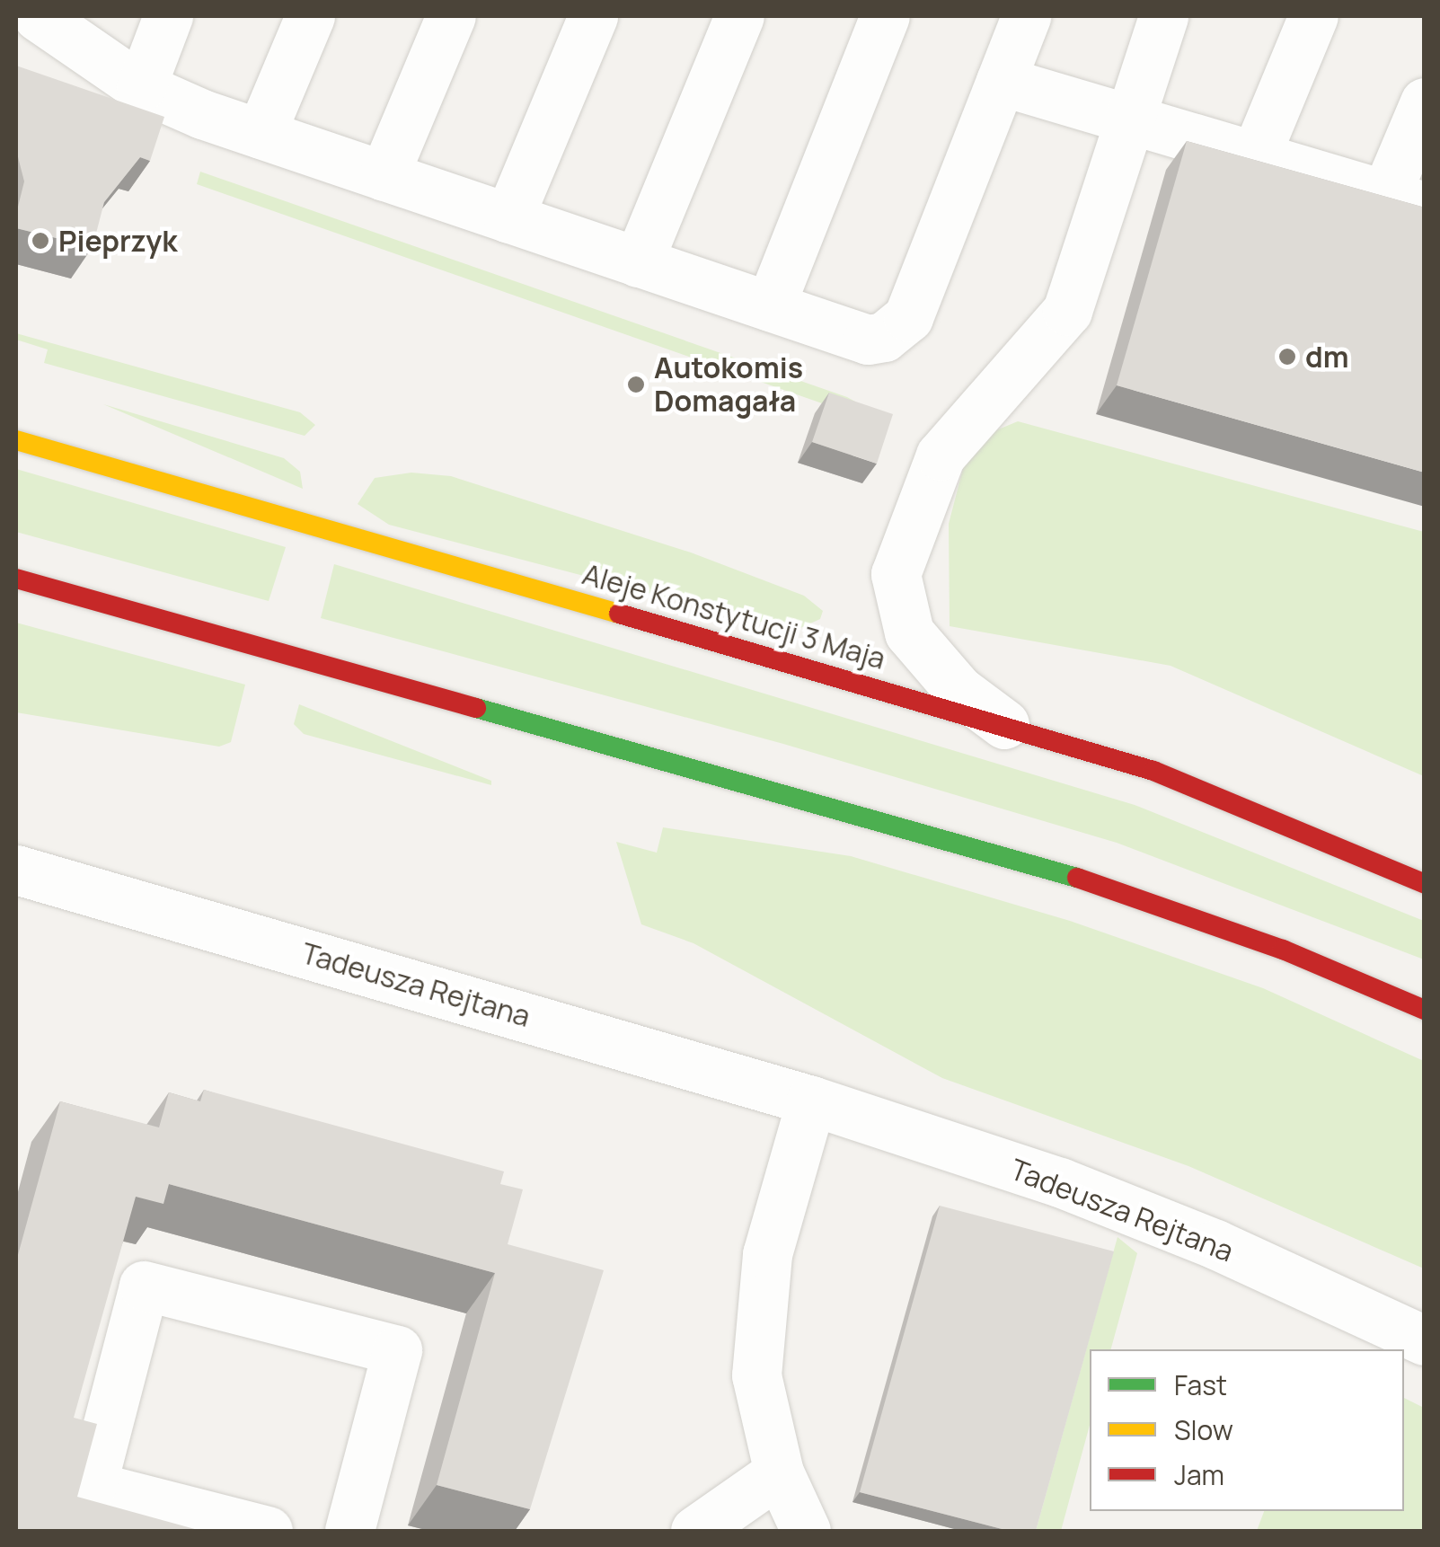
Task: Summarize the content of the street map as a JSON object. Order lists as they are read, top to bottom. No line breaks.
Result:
{"streets":{"main road":["Aleje Konstytucji 3 Maja"],"street":["Tadeusza Rejtana"]},"places":["Pieprzyk","dm","Autokomis Domagała"],"legend":["Fast","Slow","Jam"]}
